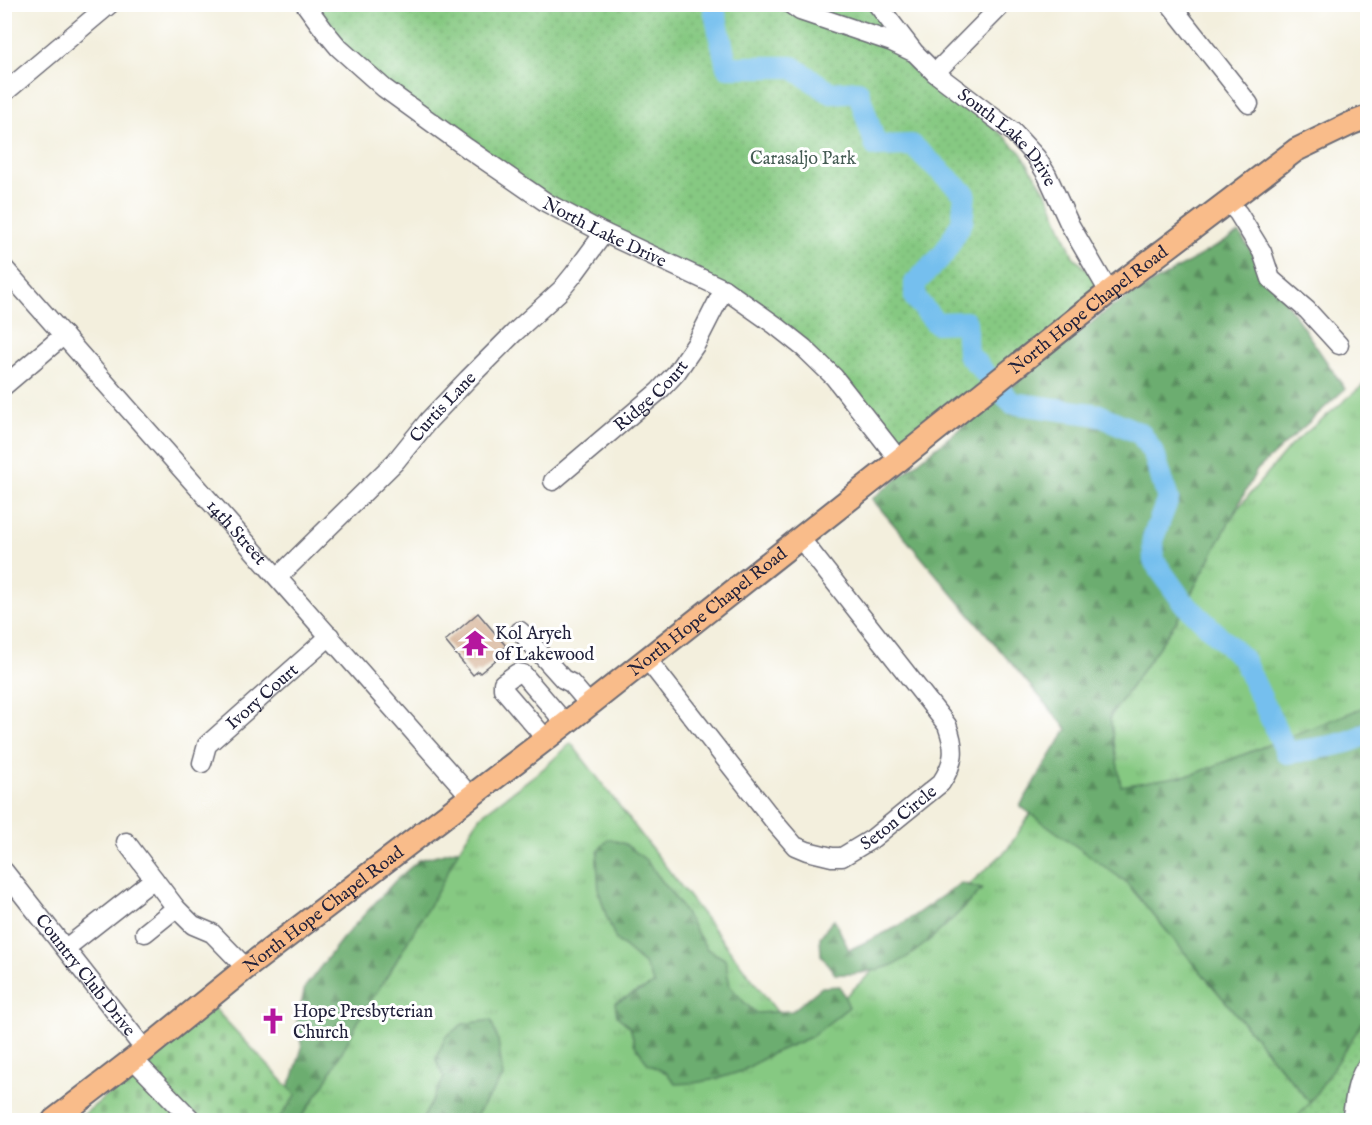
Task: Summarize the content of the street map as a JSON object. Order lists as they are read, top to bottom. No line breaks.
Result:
{"streets":{"main road":["North Hope Chapel Road"],"street":["South Lake Drive","North Lake Drive","Ridge Court","Curtis Lane","14th Street","Ivory Court","Seton Circle","Country Club Drive"]},"crossings":[["South Lake Drive","North Hope Chapel Road"],["North Lake Drive","North Hope Chapel Road"],["North Lake Drive","Ridge Court"],["North Lake Drive","Curtis Lane"],["North Hope Chapel Road","14th Street"],["North Hope Chapel Road","Seton Circle"],["North Hope Chapel Road","Country Club Drive"],["Curtis Lane","14th Street"],["14th Street","Ivory Court"]],"parks":["Carasaljo Park"],"places":{"temple":["Kol Aryeh of Lakewood"],"church":["Hope Presbyterian Church"]}}
